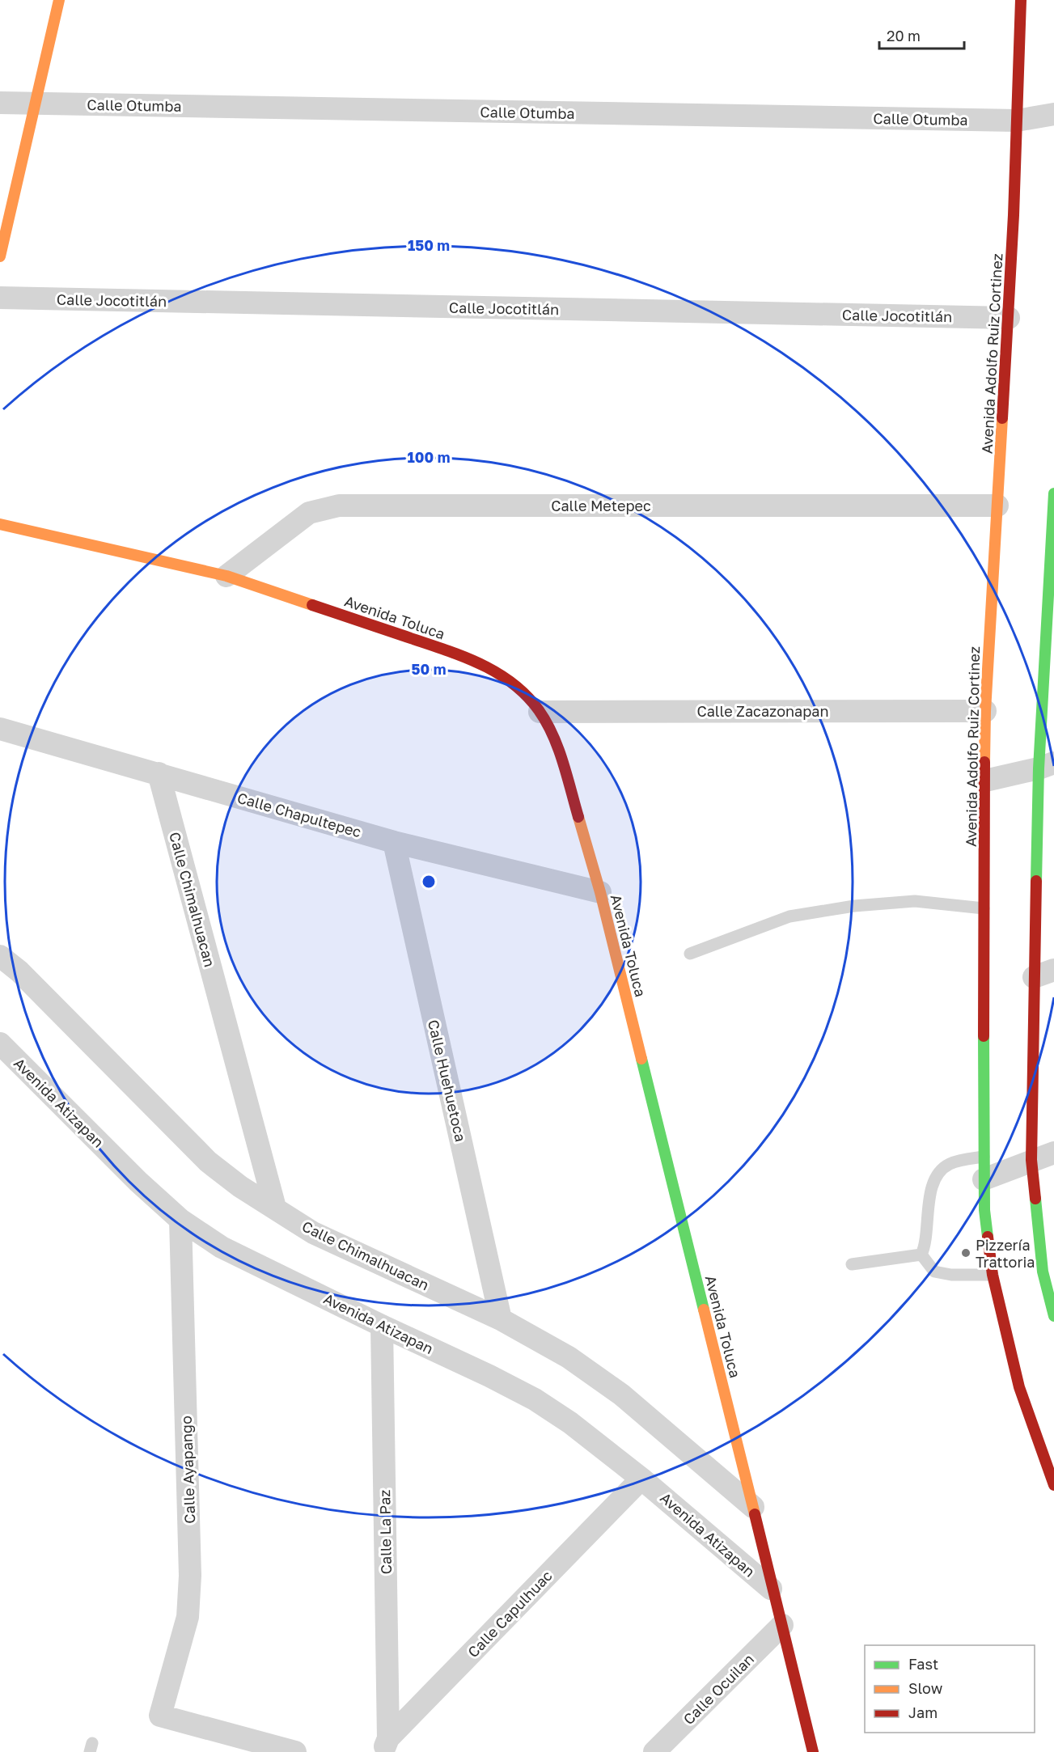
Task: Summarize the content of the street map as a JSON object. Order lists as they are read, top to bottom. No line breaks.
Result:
{"streets":{"main road":["Avenida Adolfo Ruiz Cortinez","Avenida Toluca"],"street":["Calle Otumba","Calle Jocotitlán","Calle Metepec","Calle Zacazonapan","Calle Chapultepec","Calle Chimalhuacan","Calle Huehuetoca","Avenida Atizapan","Calle Ayapango","Calle La Paz","Calle Capulhuac","Calle Ocuilan"]},"crossings":[["Calle Otumba","Avenida Adolfo Ruiz Cortinez"],["Calle Jocotitlán","Avenida Adolfo Ruiz Cortinez"],["Avenida Adolfo Ruiz Cortinez","Calle Metepec"],["Avenida Adolfo Ruiz Cortinez","Calle Zacazonapan"],["Calle Metepec","Avenida Toluca"],["Avenida Toluca","Calle Zacazonapan"],["Avenida Toluca","Calle Chapultepec"],["Avenida Toluca","Calle Chimalhuacan"],["Avenida Toluca","Avenida Atizapan"],["Avenida Toluca","Calle Ocuilan"],["Calle Chapultepec","Calle Chimalhuacan"],["Calle Chapultepec","Calle Huehuetoca"],["Calle Chimalhuacan","Calle Huehuetoca"],["Avenida Atizapan","Calle Ayapango"],["Avenida Atizapan","Calle La Paz"],["Avenida Atizapan","Calle Capulhuac"],["Calle La Paz","Calle Capulhuac"]],"places":["Pizzería Trattoria"],"legend":["Fast","Slow","Jam"],"scale_bar":"20 m","rings":["150 m","100 m","50 m"]}
